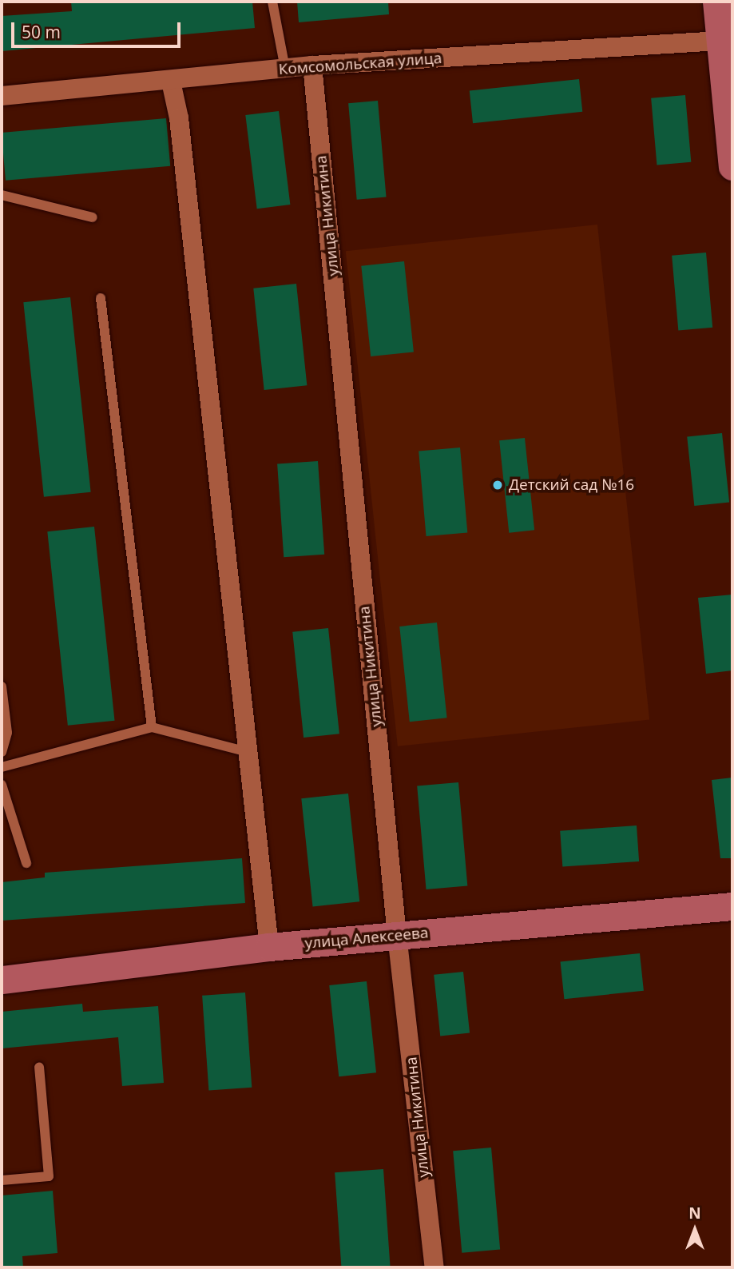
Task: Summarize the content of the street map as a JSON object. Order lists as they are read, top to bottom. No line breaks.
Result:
{"streets":{"street":["Комсомольская улица","улица Никитина","улица Алексеева"]},"crossings":[["Комсомольская улица","улица Никитина"],["улица Никитина","улица Алексеева"]],"places":["Детский сад №16"],"scale_bar":"50 m","north":"top"}
